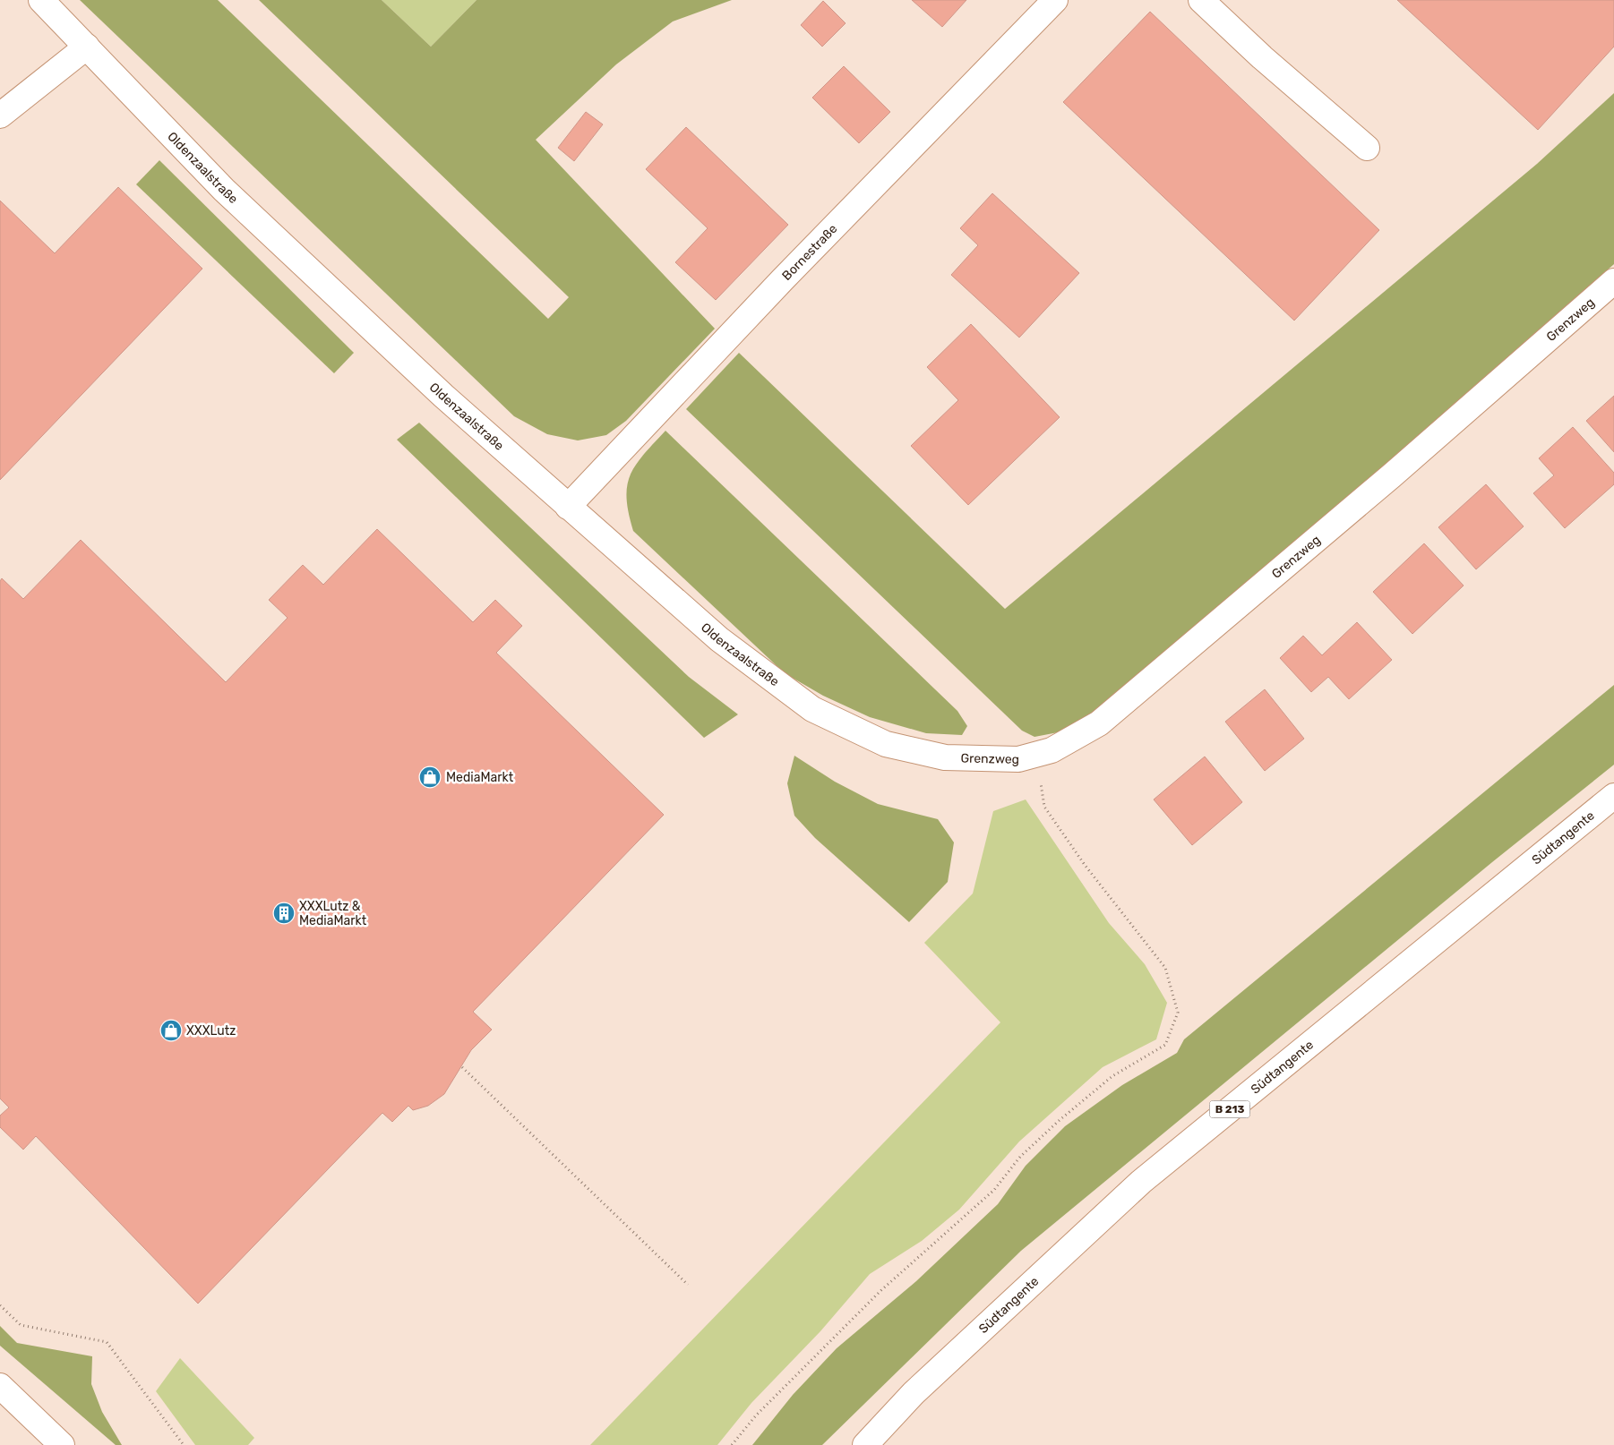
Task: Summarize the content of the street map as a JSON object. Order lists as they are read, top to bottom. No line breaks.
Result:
{"streets":{"street":["Oldenzaalstraße","Bornestraße","Grenzweg","Südtangente","B 213"]},"crossings":[["Oldenzaalstraße","Bornestraße"],["Oldenzaalstraße","Grenzweg"]],"places":{"shop":["MediaMarkt","XXXLutz"],"building":["XXXLutz & MediaMarkt"]}}
